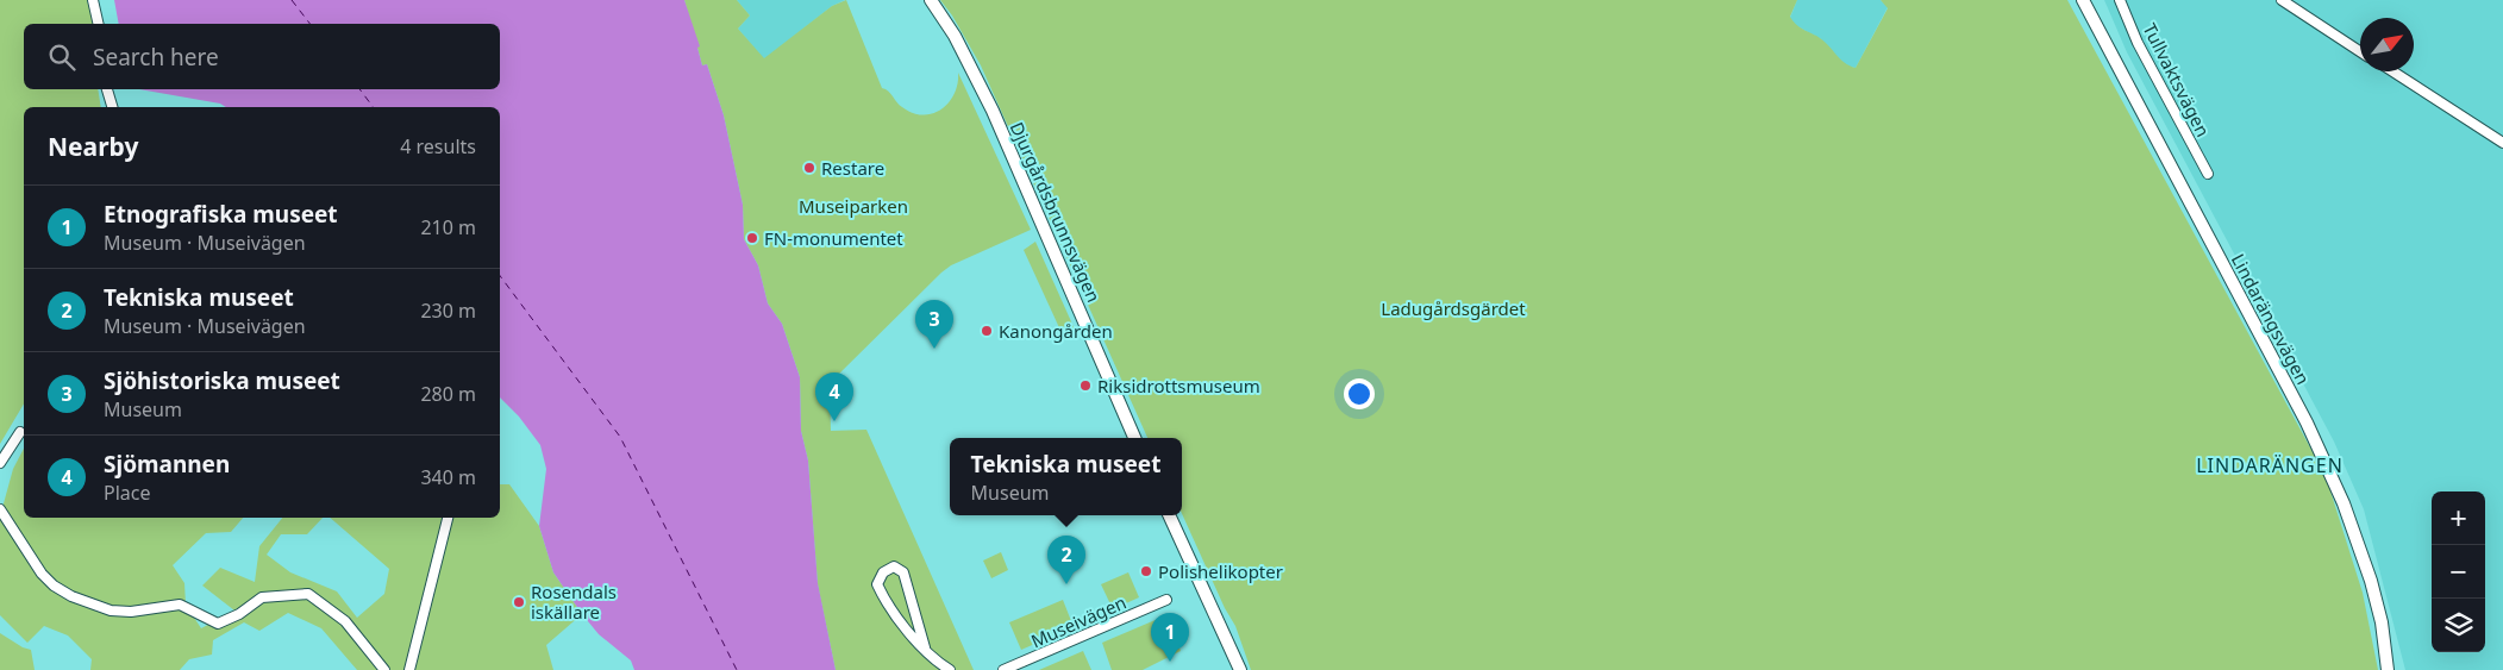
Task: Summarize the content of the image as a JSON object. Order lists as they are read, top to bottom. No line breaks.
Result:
{"streets":{"street":["Tullvaktsvägen","Djurgårdsbrunnsvägen","Lindarängsvägen","Museivägen"]},"districts":["LINDARÄNGEN"],"parks":["Museiparken","Ladugårdsgärdet"],"places":["Restare","FN-monumentet","Kanongården","Riksidrottsmuseum","Polishelikopter","Rosendals iskällare"],"north":"top right","page":{"search":"Search here","heading":["Nearby","4 results"],"list":[{"mark":"1","name":"Etnografiska museet","note":"Museum · Museivägen","value":"210 m"},{"mark":"2","name":"Tekniska museet","note":"Museum · Museivägen","value":"230 m"},{"mark":"3","name":"Sjöhistoriska museet","note":"Museum","value":"280 m"},{"mark":"4","name":"Sjömannen","note":"Place","value":"340 m"}],"pins":["3","4","2","1"],"popup":["Tekniska museet","Museum"],"map_buttons":["+","−"]}}
